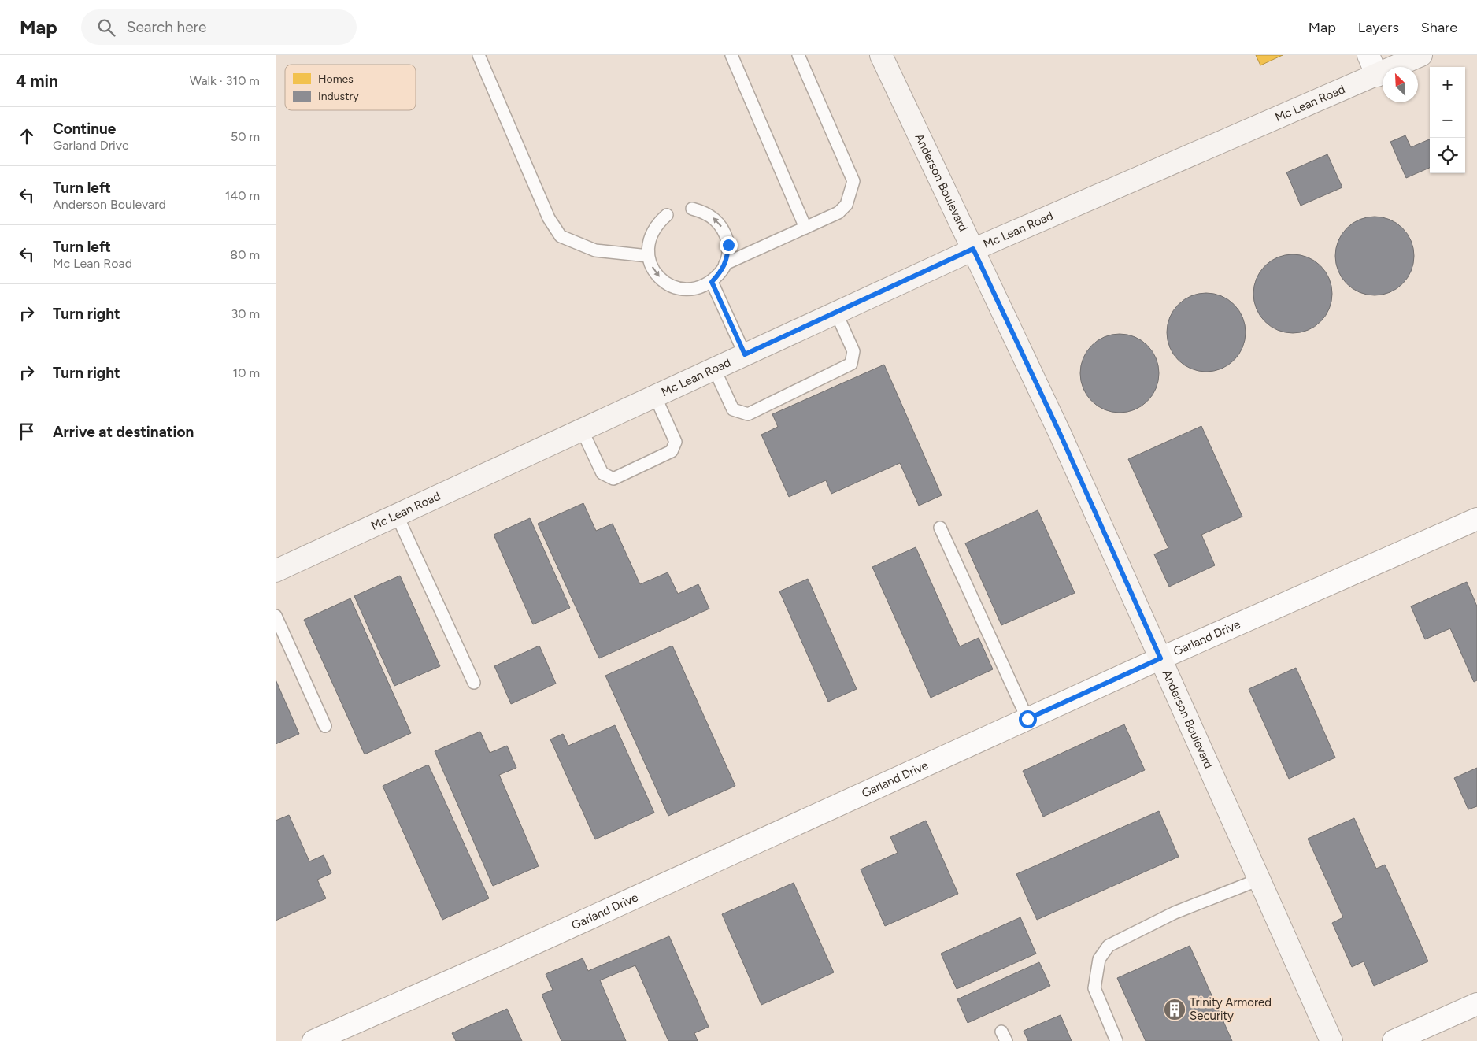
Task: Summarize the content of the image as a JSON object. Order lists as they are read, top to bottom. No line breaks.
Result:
{"streets":{"main road":["Mc Lean Road","Anderson Boulevard"],"street":["Garland Drive"]},"crossings":[["Mc Lean Road","Anderson Boulevard"],["Anderson Boulevard","Garland Drive"]],"places":{"building":["Trinity Armored Security"]},"legend":["Homes","Industry"],"north":"top left","page":{"header":"Map","search":"Search here","nav":["Map","Layers","Share"],"heading":["4 min","Walk · 310 m"],"map_buttons":["+","−"],"list":[["Continue","Garland Drive","50 m"],["Turn left","Anderson Boulevard","140 m"],["Turn left","Mc Lean Road","80 m"],["Turn right","30 m"],["Turn right","10 m"],"Arrive at destination"]}}
